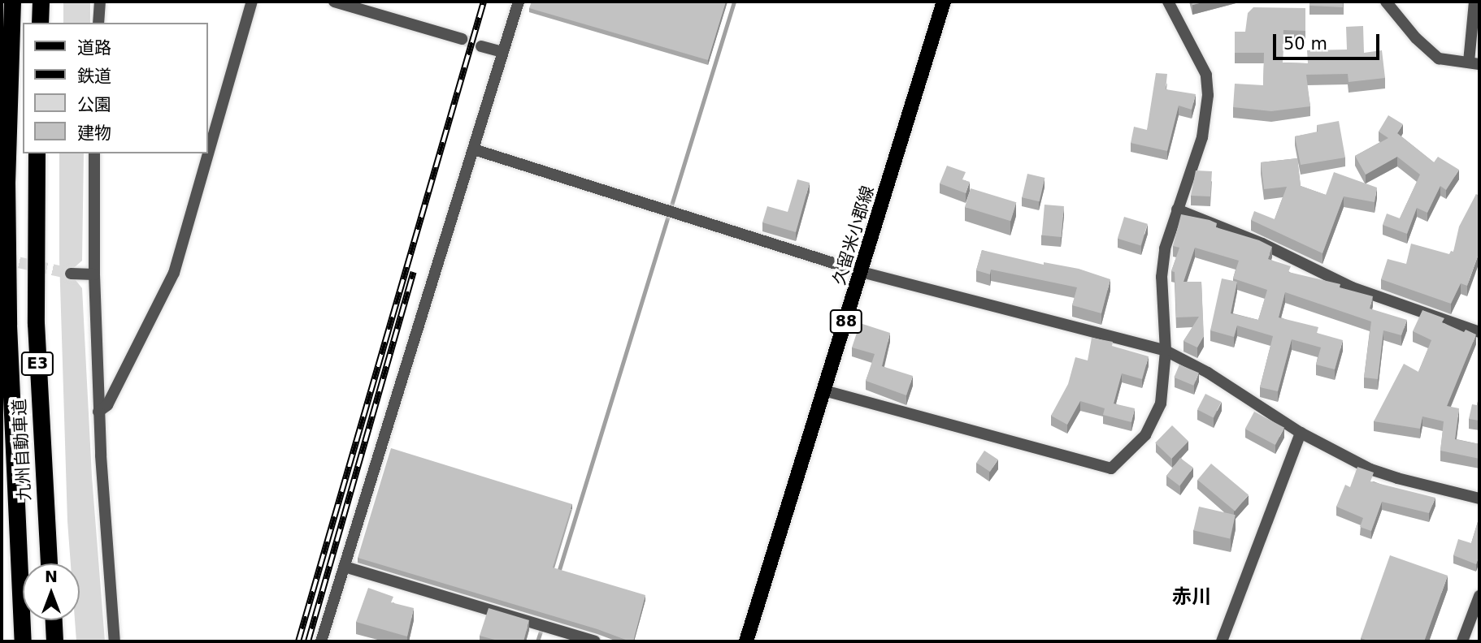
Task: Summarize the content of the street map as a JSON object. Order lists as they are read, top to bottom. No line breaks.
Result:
{"streets":{"highway":["E3","九州自動車道"],"main road":["久留米小郡線","88"]},"districts":["赤川"],"legend":["道路","鉄道","公園","建物"],"scale_bar":"50 m","north":"top"}
